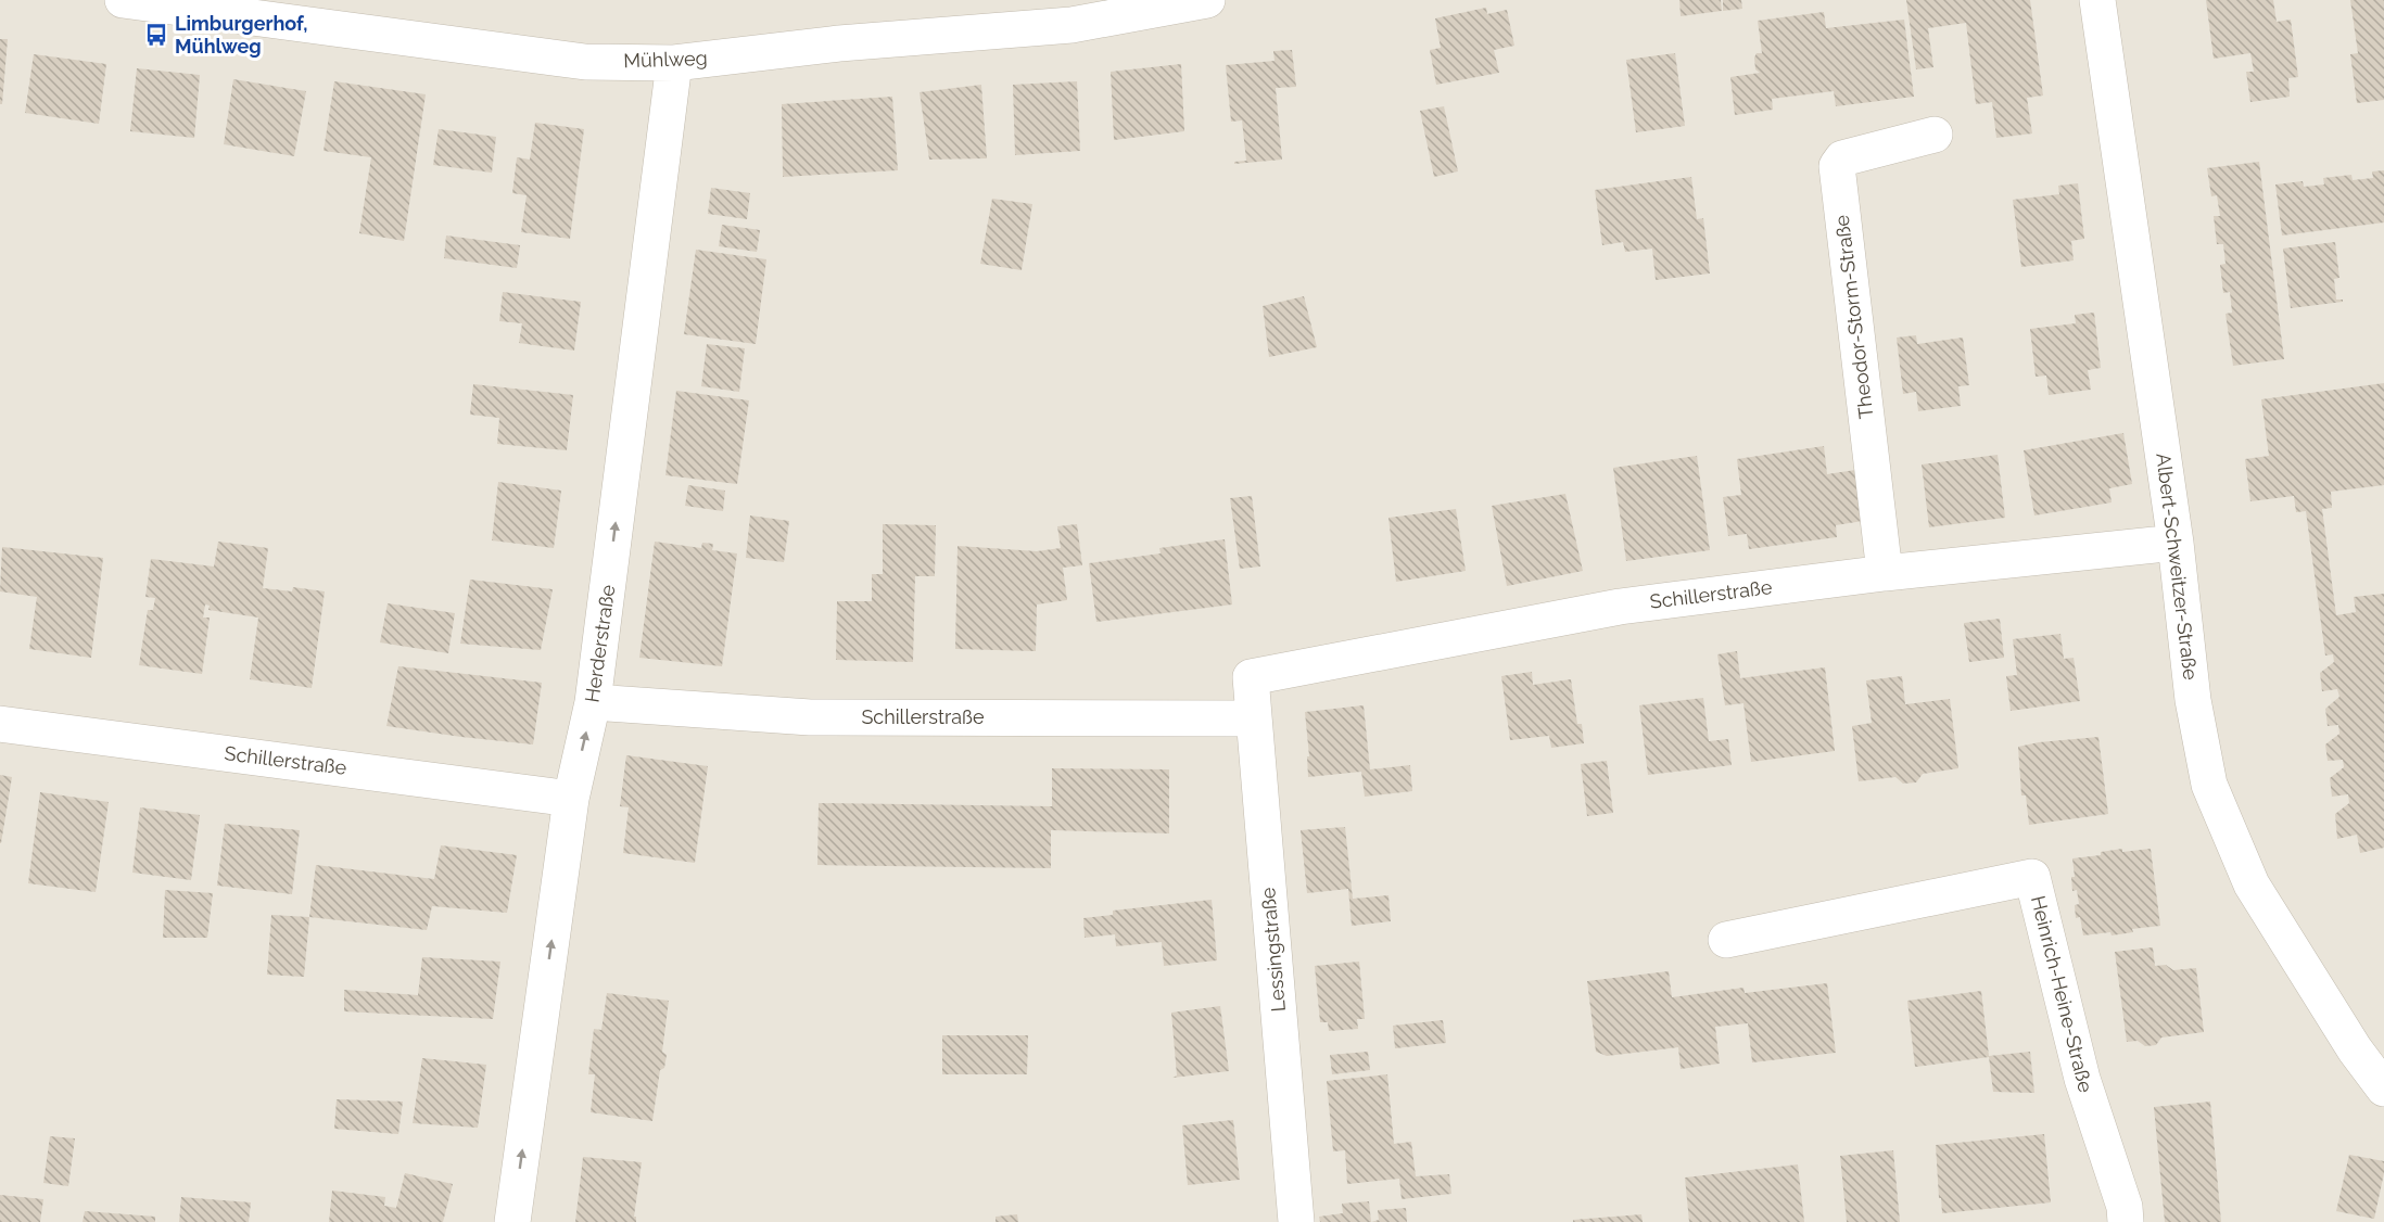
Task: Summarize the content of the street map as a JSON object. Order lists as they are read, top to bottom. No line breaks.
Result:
{"streets":{"street":["Mühlweg","Theodor-Storm-Straße","Albert-Schweitzer-Straße","Schillerstraße","Herderstraße","Lessingstraße","Heinrich-Heine-Straße"]},"crossings":[["Mühlweg","Herderstraße"],["Theodor-Storm-Straße","Schillerstraße"],["Albert-Schweitzer-Straße","Schillerstraße"],["Schillerstraße","Herderstraße"],["Schillerstraße","Lessingstraße"]],"one_way":["Herderstraße"],"places":{"bus stop":["Limburgerhof, Mühlweg"]}}
